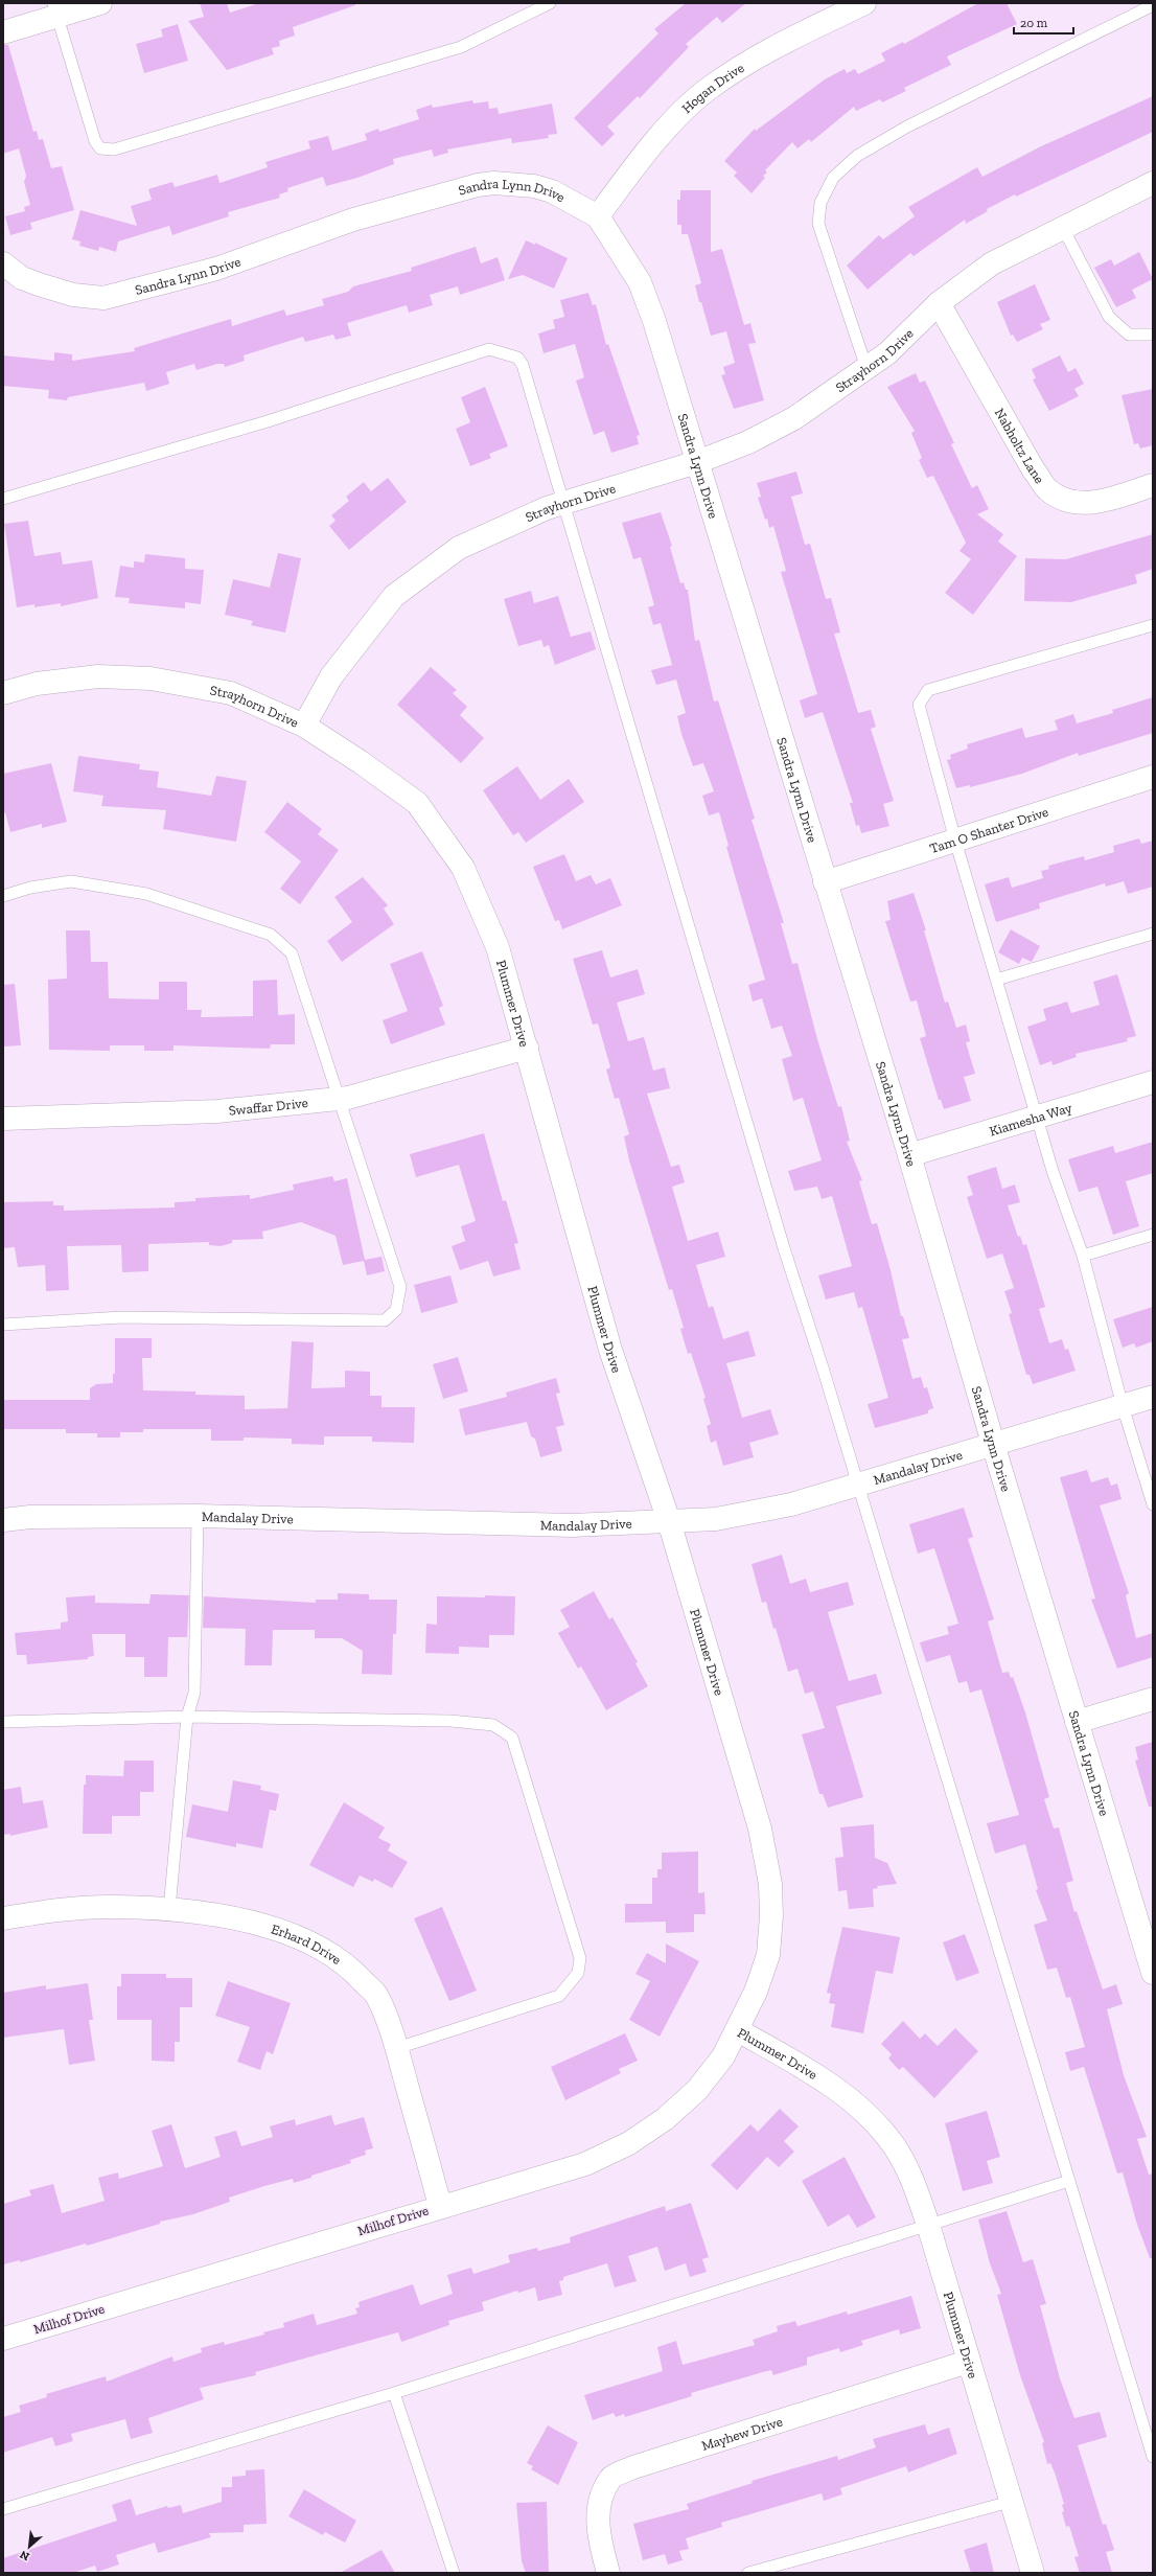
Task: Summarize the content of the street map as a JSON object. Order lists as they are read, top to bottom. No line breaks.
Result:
{"streets":{"street":["Hogan Drive","Sandra Lynn Drive","Strayhorn Drive","Nabholtz Lane","Tam O Shanter Drive","Plummer Drive","Swaffar Drive","Kiamesha Way","Mandalay Drive","Erhard Drive","Milhof Drive","Mayhew Drive"]},"crossings":[["Hogan Drive","Sandra Lynn Drive"],["Sandra Lynn Drive","Strayhorn Drive"],["Sandra Lynn Drive","Tam O Shanter Drive"],["Sandra Lynn Drive","Kiamesha Way"],["Sandra Lynn Drive","Mandalay Drive"],["Strayhorn Drive","Nabholtz Lane"],["Strayhorn Drive","Plummer Drive"],["Plummer Drive","Swaffar Drive"],["Plummer Drive","Mandalay Drive"],["Plummer Drive","Milhof Drive"],["Plummer Drive","Mayhew Drive"],["Erhard Drive","Milhof Drive"]],"scale_bar":"20 m","north":"bottom left"}
